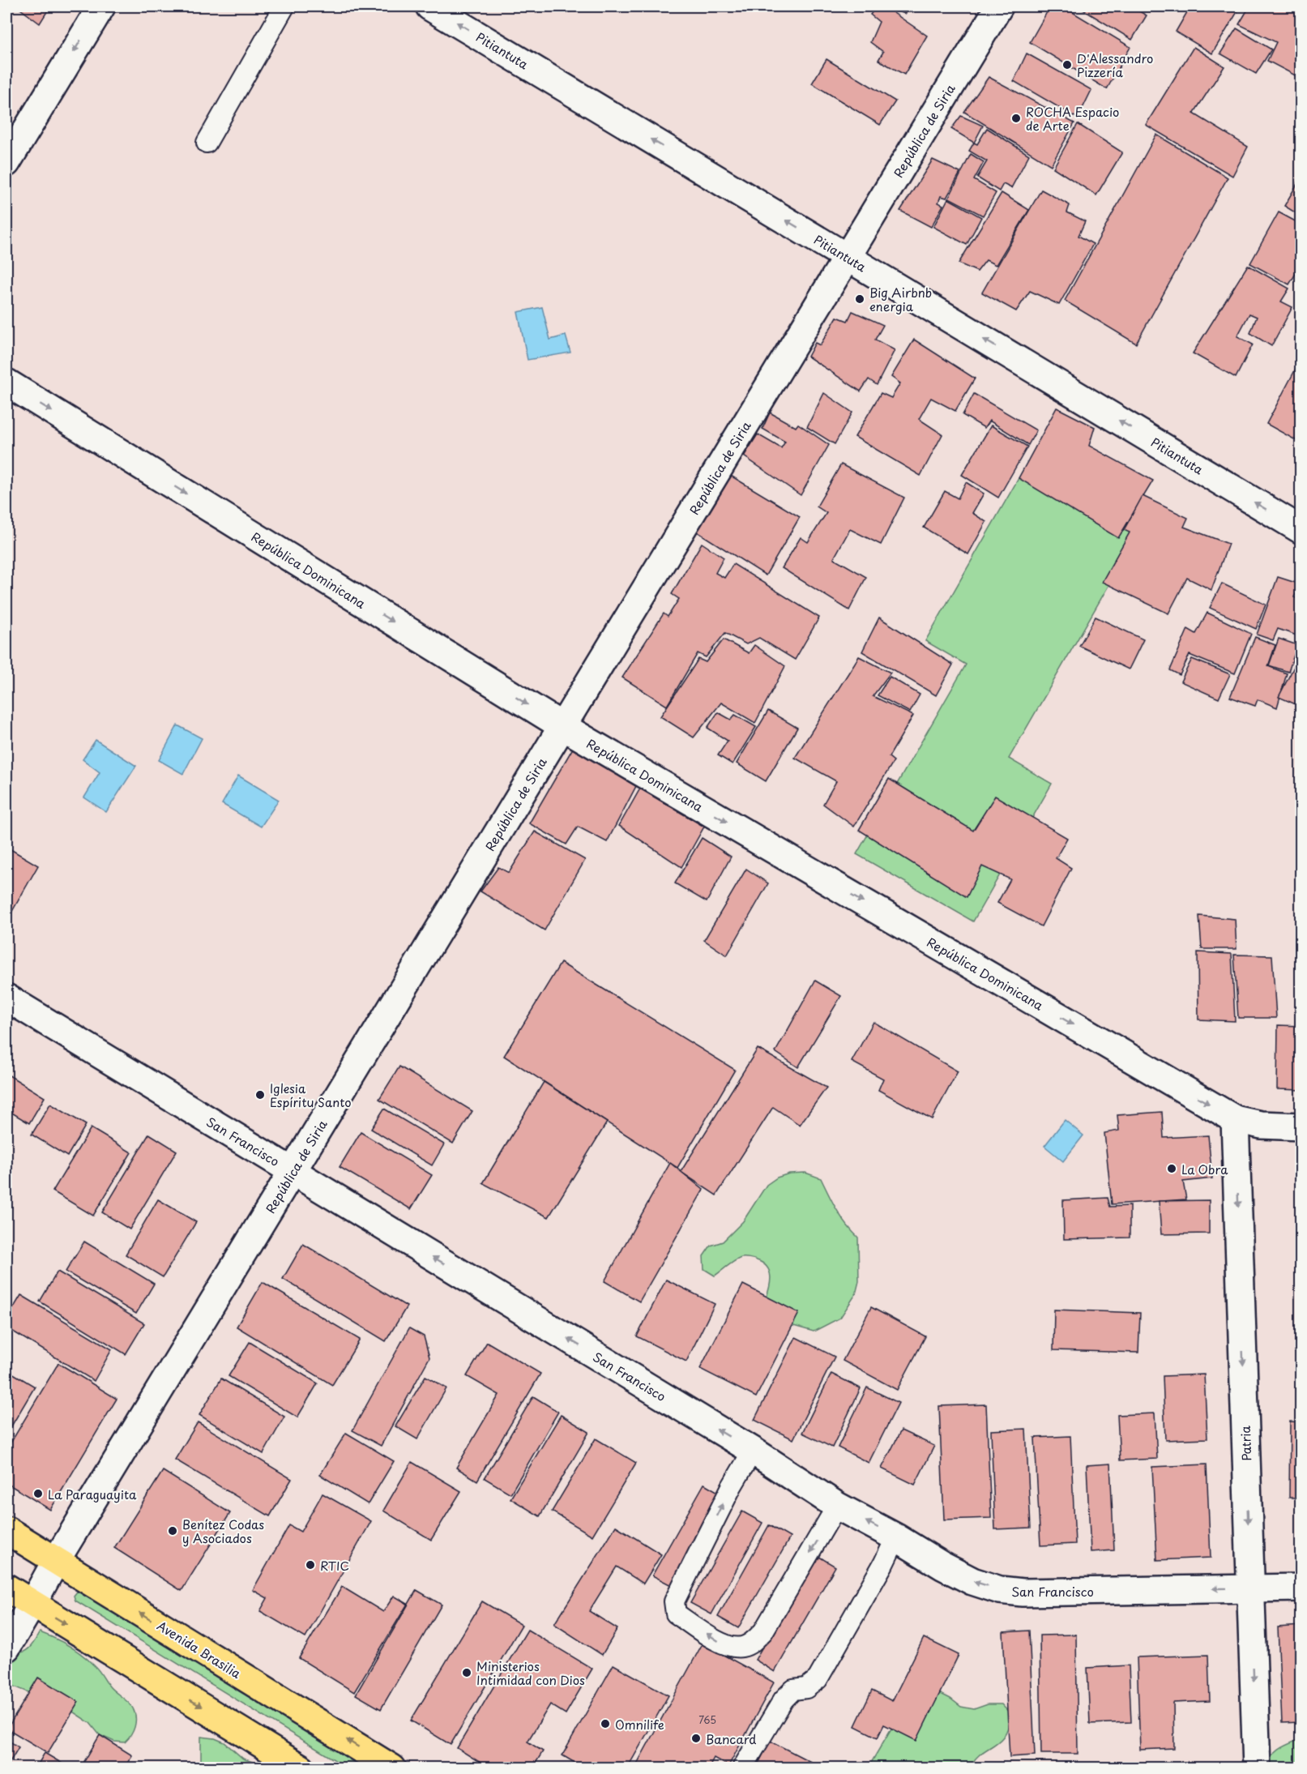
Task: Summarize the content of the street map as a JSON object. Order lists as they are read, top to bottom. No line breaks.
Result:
{"streets":{"main road":["Avenida Brasilia"],"street":["Pitiantuta","República de Siria","República Dominicana","San Francisco","Patria"]},"crossings":[["Pitiantuta","República de Siria"],["República de Siria","República Dominicana"],["República de Siria","San Francisco"],["República de Siria","Avenida Brasilia"],["República Dominicana","Patria"],["San Francisco","Patria"]],"one_way":["Pitiantuta","República Dominicana","San Francisco","Patria"],"places":["D'Alessandro Pizzería","ROCHA Espacio de Arte","Big Airbnb energia","Iglesia Espíritu Santo","La Obra","La Paraguayita","Benítez Codas y Asociados","RTIC","Ministerios Intimidad con Dios","Omnilife","Bancard"],"house_numbers":["765"]}
